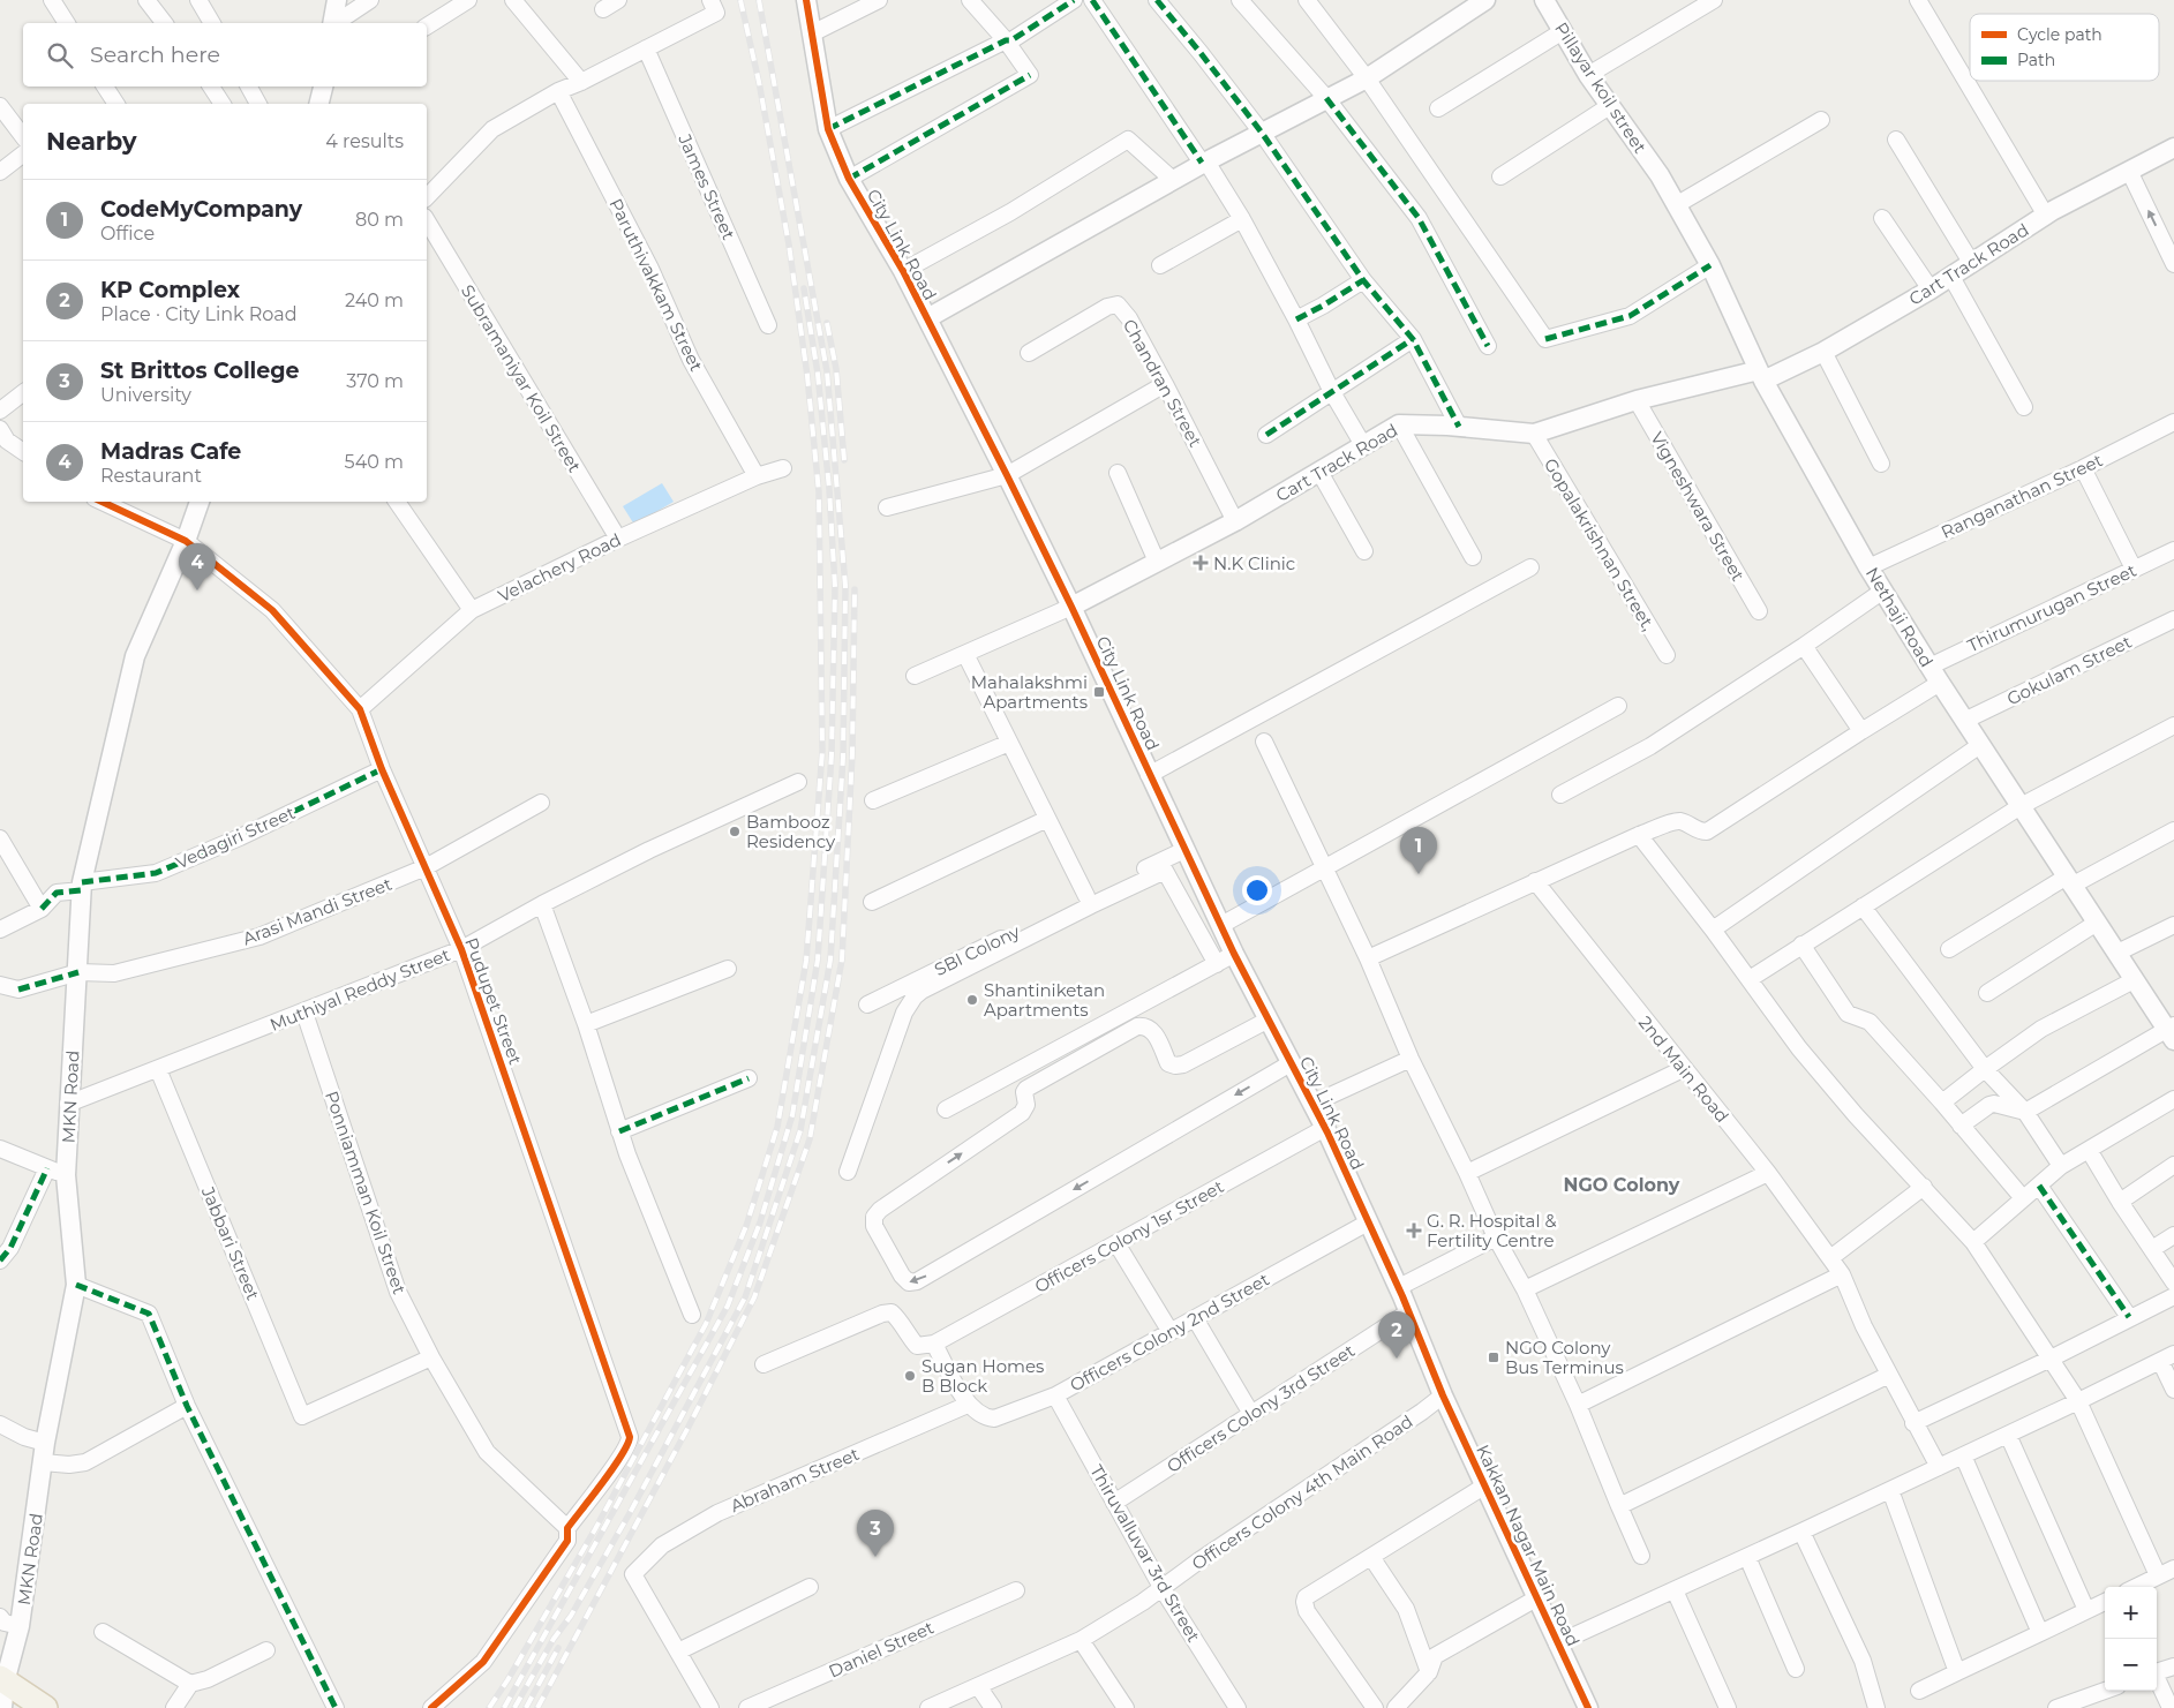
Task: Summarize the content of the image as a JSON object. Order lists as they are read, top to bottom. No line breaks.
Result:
{"streets":{"street":["Pillayar koil street","James Street","City Link Road","Cart Track Road","Paruthivakkam Street","Subramaniyar Koil Street","Chandran Street","Ranganathan Street","Vigneshwara Street","Gopalakrishnan Street,","Velachery Road","Thirumurugan Street","Nethaji Road","Gokulam Street","Vedagiri Street","Arasi Mandi Street","SBI Colony","Muthiyal Reddy Street","Pudupet Street","2nd Main Road","MKN Road","Ponniamman Koil Street","Officers Colony 1sr Street","Jabbari Street","Officers Colony 2nd Street","Officers Colony 3rd Street","Abraham Street","Officers Colony 4th Main Road","Kakkan Nagar Main Road","Thiruvalluvar 3rd Street","Daniel Street"]},"crossings":[["Pillayar koil street","Nethaji Road"],["City Link Road","Cart Track Road"],["City Link Road","SBI Colony"],["City Link Road","Officers Colony 1sr Street"],["City Link Road","Officers Colony 2nd Street"],["City Link Road","Officers Colony 3rd Street"],["City Link Road","Officers Colony 4th Main Road"],["City Link Road","Kakkan Nagar Main Road"],["Cart Track Road","Chandran Street"],["Cart Track Road","Vigneshwara Street"],["Cart Track Road","Gopalakrishnan Street,"],["Cart Track Road","Nethaji Road"],["Paruthivakkam Street","Velachery Road"],["Subramaniyar Koil Street","Velachery Road"],["Ranganathan Street","Nethaji Road"],["Velachery Road","Pudupet Street"],["Thirumurugan Street","Nethaji Road"],["Nethaji Road","Gokulam Street"],["Vedagiri Street","Pudupet Street"],["Vedagiri Street","MKN Road"],["Arasi Mandi Street","Pudupet Street"],["Arasi Mandi Street","MKN Road"],["Muthiyal Reddy Street","Pudupet Street"],["Muthiyal Reddy Street","MKN Road"],["Muthiyal Reddy Street","Ponniamman Koil Street"],["Muthiyal Reddy Street","Jabbari Street"],["Pudupet Street","MKN Road"],["Pudupet Street","Ponniamman Koil Street"],["Ponniamman Koil Street","Jabbari Street"],["Officers Colony 2nd Street","Abraham Street"],["Officers Colony 2nd Street","Thiruvalluvar 3rd Street"],["Officers Colony 3rd Street","Thiruvalluvar 3rd Street"],["Officers Colony 4th Main Road","Kakkan Nagar Main Road"],["Officers Colony 4th Main Road","Thiruvalluvar 3rd Street"]],"districts":["NGO Colony"],"places":{"health":["N.K Clinic","G. R. Hospital & Fertility Centre"],"transit":["Mahalakshmi Apartments","NGO Colony Bus Terminus"],"other":["Bambooz Residency","Shantiniketan Apartments","Sugan Homes B Block"]},"legend":["Cycle path","Path"],"page":{"search":"Search here","heading":["Nearby","4 results"],"list":[{"mark":"1","name":"CodeMyCompany","note":"Office","value":"80 m"},{"mark":"2","name":"KP Complex","note":"Place · City Link Road","value":"240 m"},{"mark":"3","name":"St Brittos College","note":"University","value":"370 m"},{"mark":"4","name":"Madras Cafe","note":"Restaurant","value":"540 m"}],"pins":["4","1","2","3"],"map_buttons":["+","−"]}}
